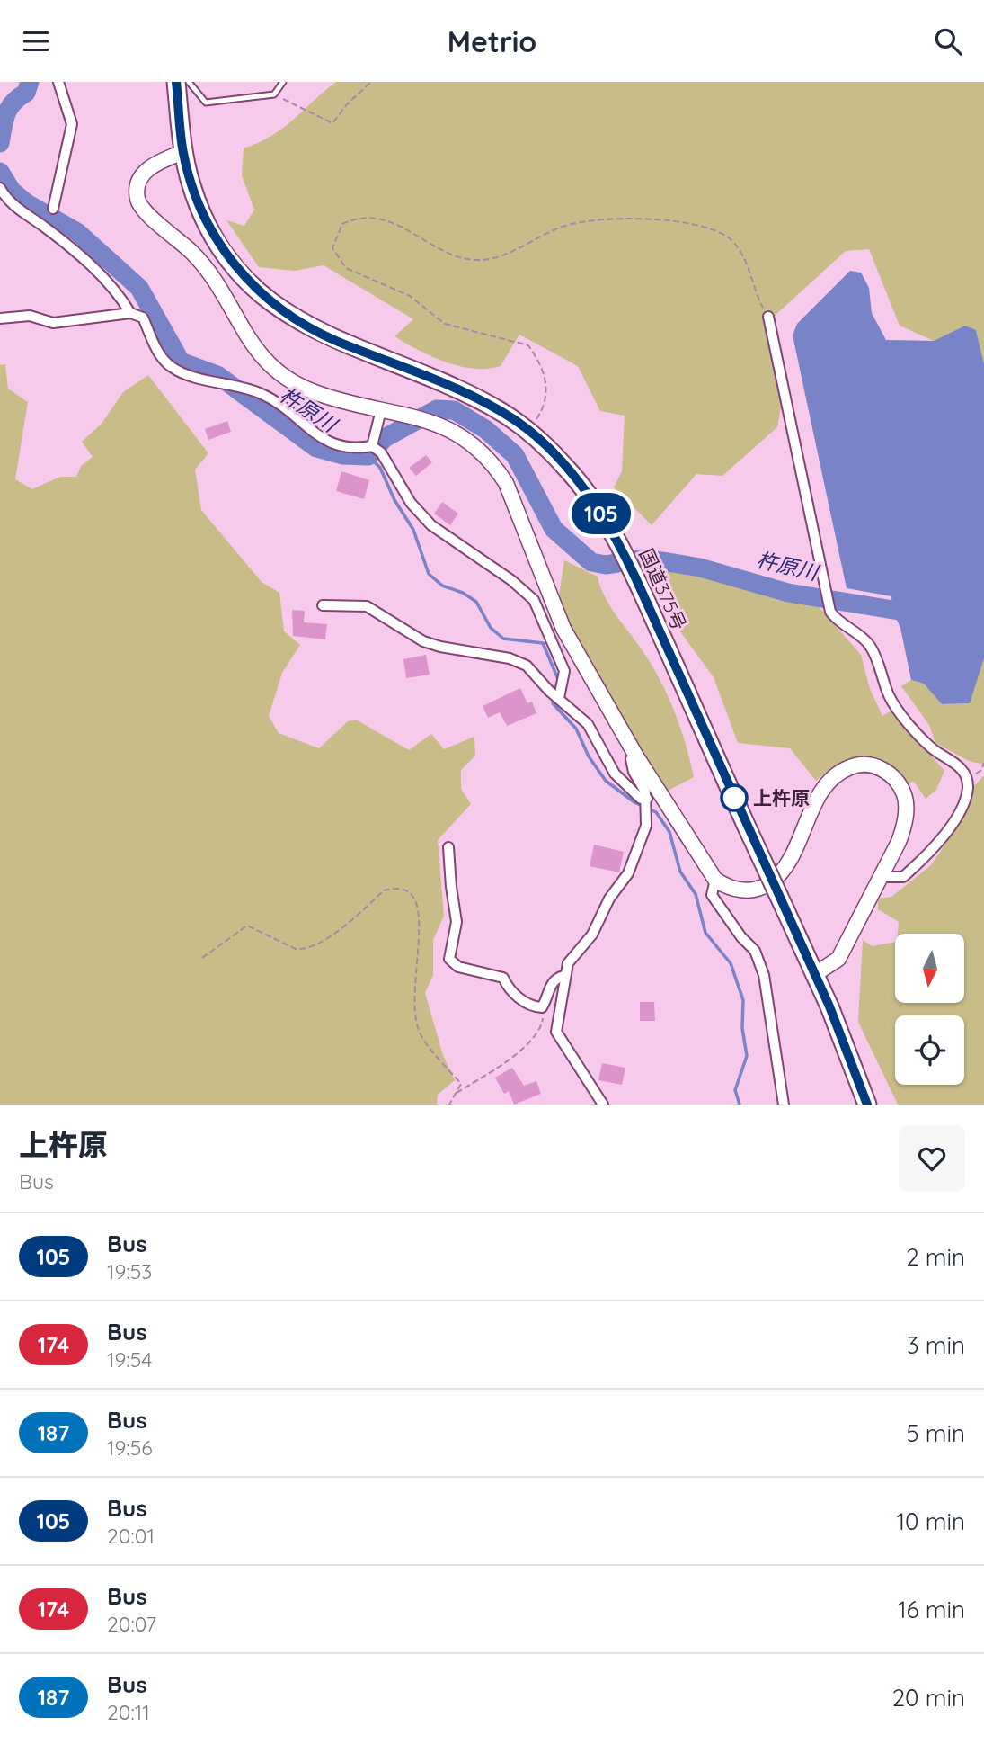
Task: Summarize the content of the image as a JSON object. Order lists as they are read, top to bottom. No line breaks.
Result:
{"streets":{"highway":["国道375号"]},"water":["杵原川"],"places":["上杵原"],"lines":["bus line 105"],"north":"bottom","page":{"header":"Metrio","on_map":"105","heading":["上杵原","Bus"],"list":[{"mark":"105","name":"Bus","note":"19:53","value":"2 min"},{"mark":"174","name":"Bus","note":"19:54","value":"3 min"},{"mark":"187","name":"Bus","note":"19:56","value":"5 min"},{"mark":"105","name":"Bus","note":"20:01","value":"10 min"},{"mark":"174","name":"Bus","note":"20:07","value":"16 min"},{"mark":"187","name":"Bus","note":"20:11","value":"20 min"}]}}
